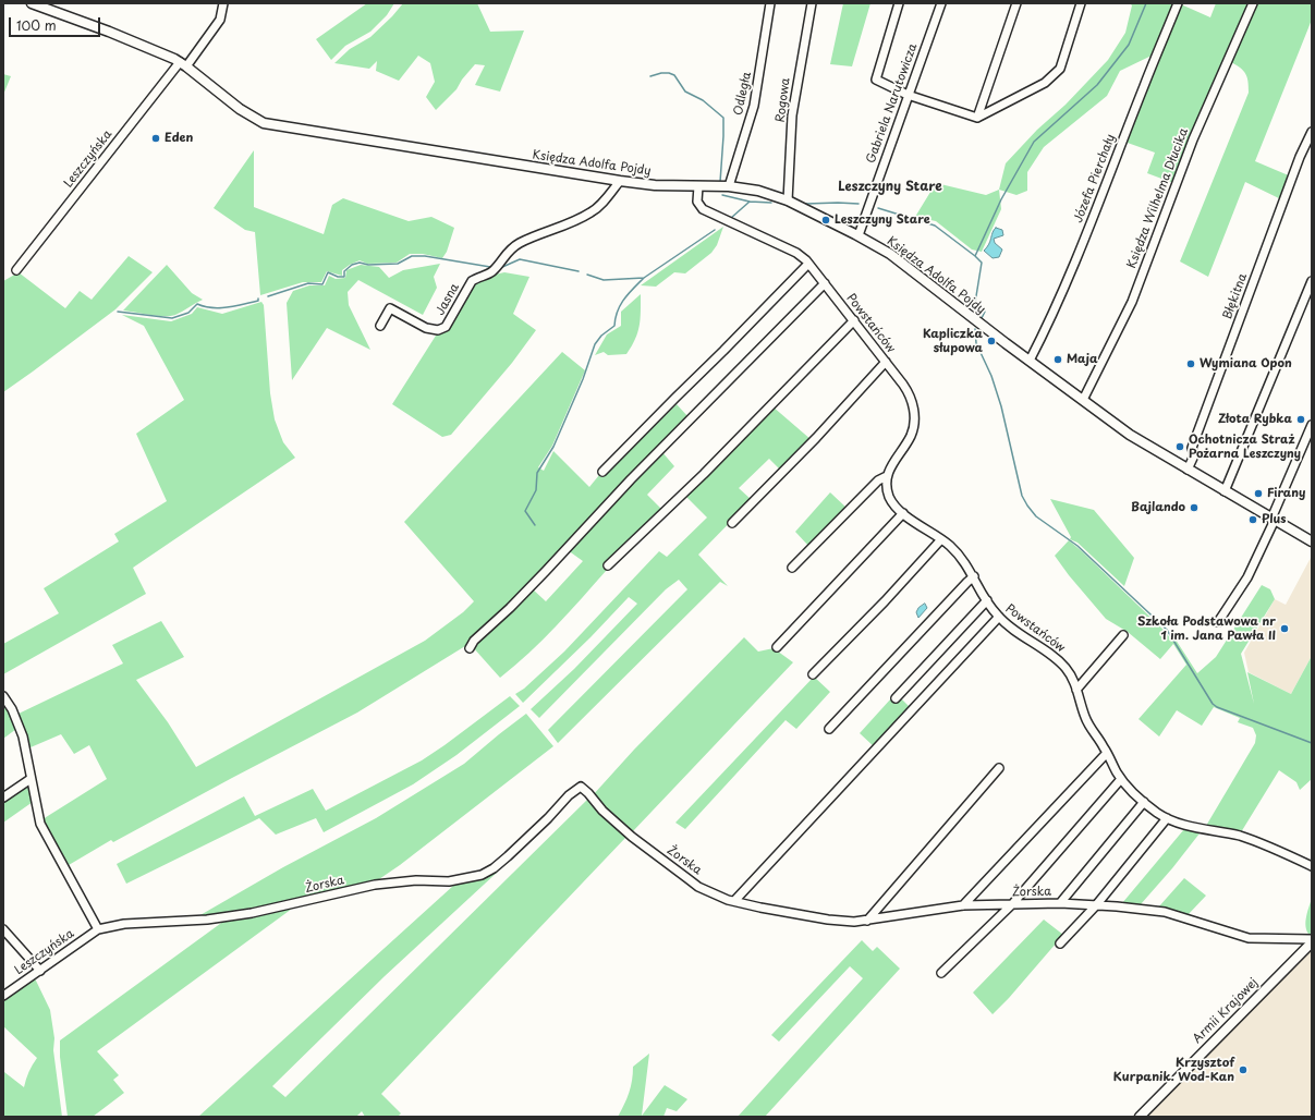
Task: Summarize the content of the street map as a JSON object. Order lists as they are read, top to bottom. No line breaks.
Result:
{"streets":{"street":["Odległa","Rogowa","Gabriela Narutowicza","Leszczyńska","Księdza Adolfa Pojdy","Józefa Pierchały","Księdza Wilhelma Dłucika","Błękitna","Jasna","Powstańców","Żorska","Armii Krajowej"]},"crossings":[["Odległa","Księdza Adolfa Pojdy"],["Rogowa","Księdza Adolfa Pojdy"],["Gabriela Narutowicza","Księdza Adolfa Pojdy"],["Leszczyńska","Księdza Adolfa Pojdy"],["Leszczyńska","Żorska"],["Księdza Adolfa Pojdy","Józefa Pierchały"],["Księdza Adolfa Pojdy","Księdza Wilhelma Dłucika"],["Księdza Adolfa Pojdy","Błękitna"],["Księdza Adolfa Pojdy","Jasna"],["Księdza Adolfa Pojdy","Powstańców"],["Żorska","Armii Krajowej"]],"districts":["Leszczyny Stare"],"places":["Eden","Leszczyny Stare","Kapliczka słupowa","Maja","Wymiana Opon","Złota Rybka","Ochotnicza Straż Pożarna Leszczyny","Firany","Bajlando","Plus","Szkoła Podstawowa nr 1 im. Jana Pawła II","Krzysztof Kurpanik. Wod-Kan"],"scale_bar":"100 m"}
